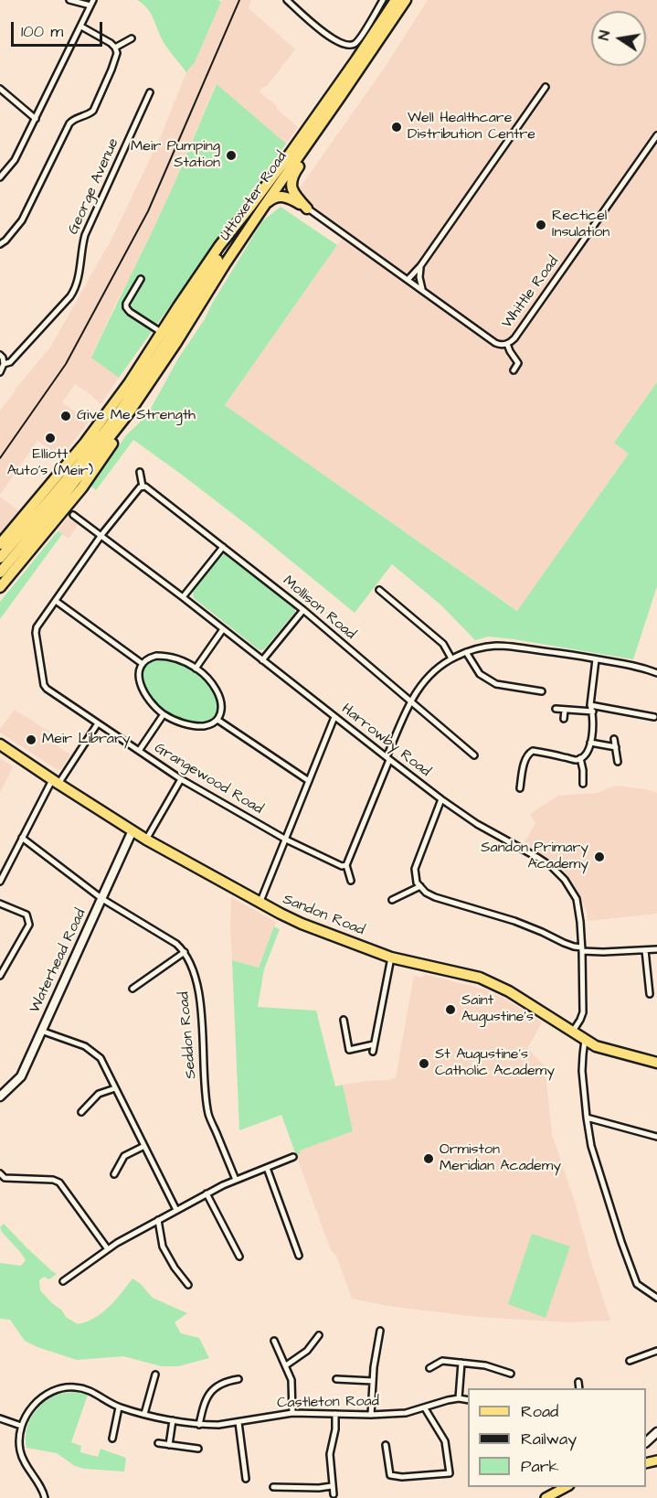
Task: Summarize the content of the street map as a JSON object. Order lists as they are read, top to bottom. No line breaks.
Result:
{"streets":{"highway":["Uttoxeter Road","Sandon Road"],"street":["George Avenue","Whittle Road","Mollison Road","Harrowby Road","Grangewood Road","Waterhead Road","Seddon Road","Castleton Road"]},"crossings":[["Harrowby Road","Grangewood Road"],["Harrowby Road","Sandon Road"],["Sandon Road","Waterhead Road"]],"places":["Well Healthcare Distribution Centre","Meir Pumping Station","Recticel Insulation","Give Me Strength","Elliott Auto's (Meir)","Meir Library","Sandon Primary Academy","Saint Augustine's","St Augustine's Catholic Academy","Ormiston Meridian Academy"],"legend":["Road","Railway","Park"],"scale_bar":"100 m","north":"left"}
